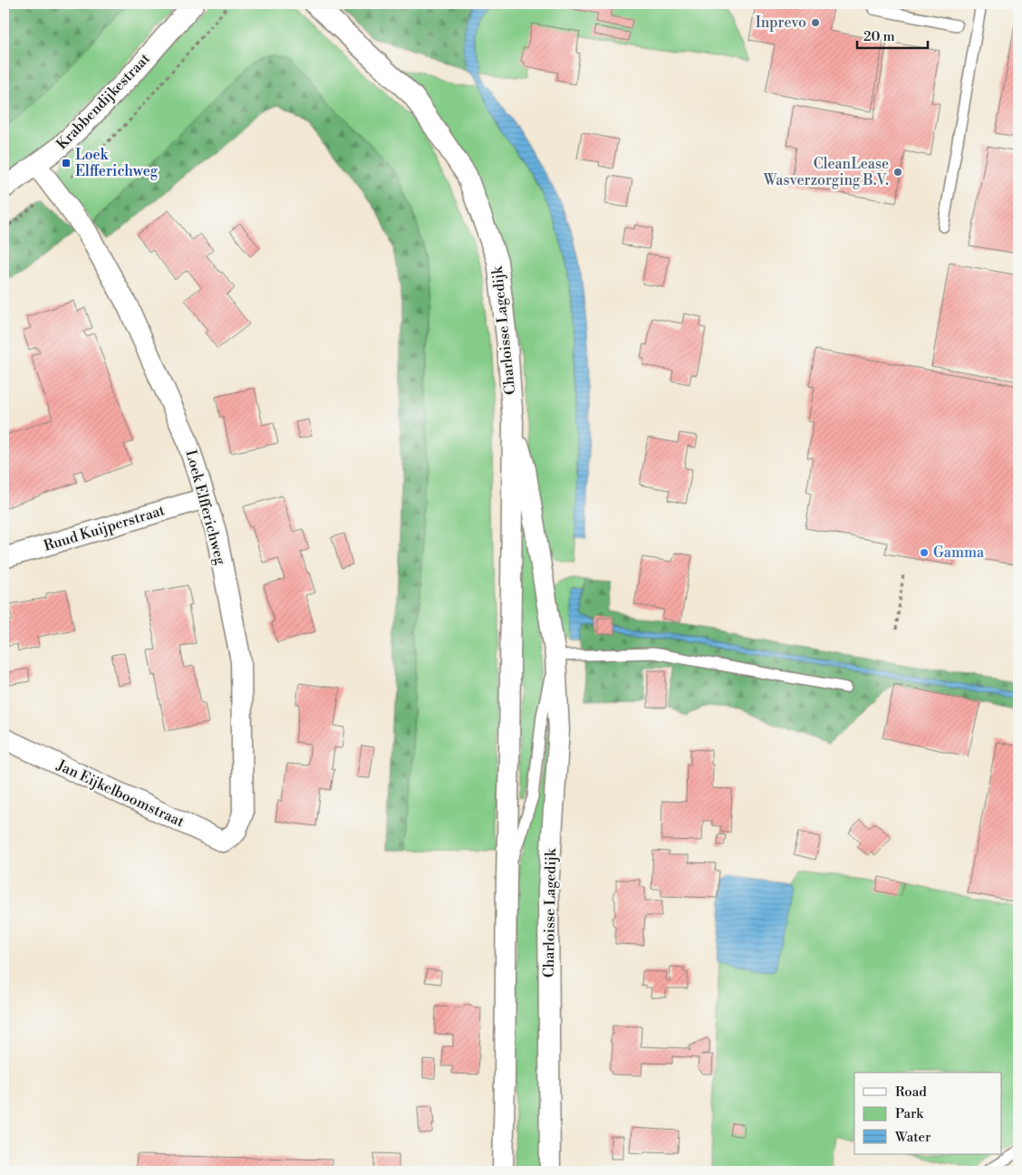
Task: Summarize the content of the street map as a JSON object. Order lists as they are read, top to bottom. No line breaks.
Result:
{"streets":{"street":["Krabbendijkestraat","Charloisse Lagedijk","Loek Elfferichweg","Ruud Kuijperstraat","Jan Eijkelboomstraat"]},"crossings":[["Krabbendijkestraat","Loek Elfferichweg"],["Loek Elfferichweg","Ruud Kuijperstraat"],["Loek Elfferichweg","Jan Eijkelboomstraat"]],"places":{"other":["Inprevo","CleanLease Wasverzorging B.V.","Gamma"],"transit":["Loek Elfferichweg"]},"legend":["Road","Park","Water"],"scale_bar":"20 m"}
